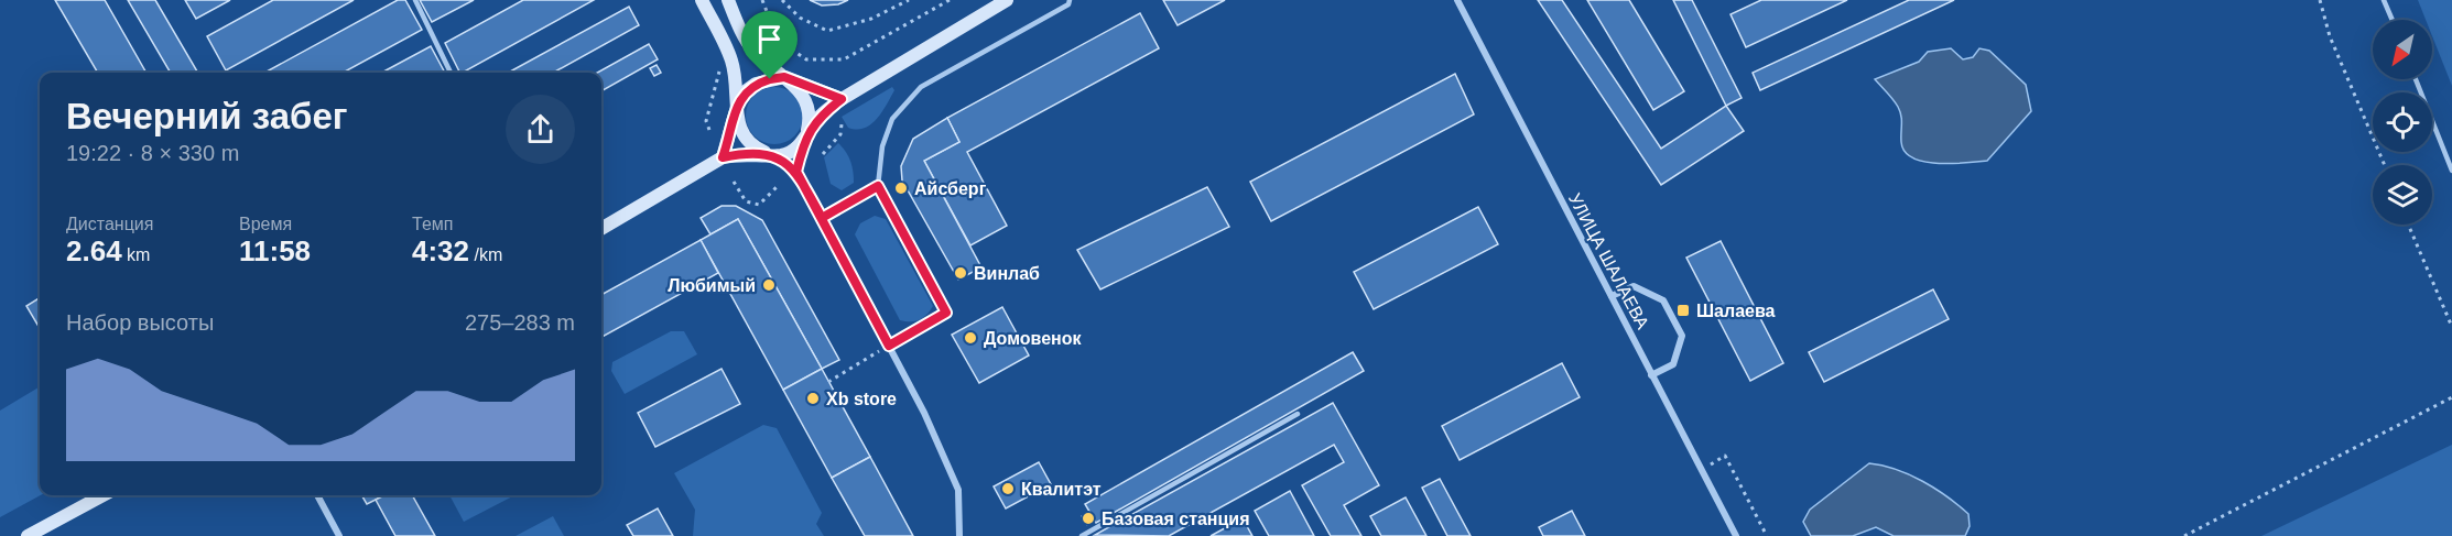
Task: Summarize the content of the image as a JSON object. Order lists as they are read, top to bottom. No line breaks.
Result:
{"streets":{"street":["УЛИЦА ШАЛАЕВА"]},"places":{"other":["Айсберг","Винлаб","Любимый","Домовенок","Xb store","Квалитэт","Базовая станция"],"transit":["Шалаева"]},"north":"bottom left","page":{"heading":["Вечерний забег","19:22 · 8 × 330 m"],"stats":[["Дистанция","2.64 km"],["Время","11:58"],["Темп","4:32 /km"]],"chart":["Набор высоты","275–283 m"]}}
